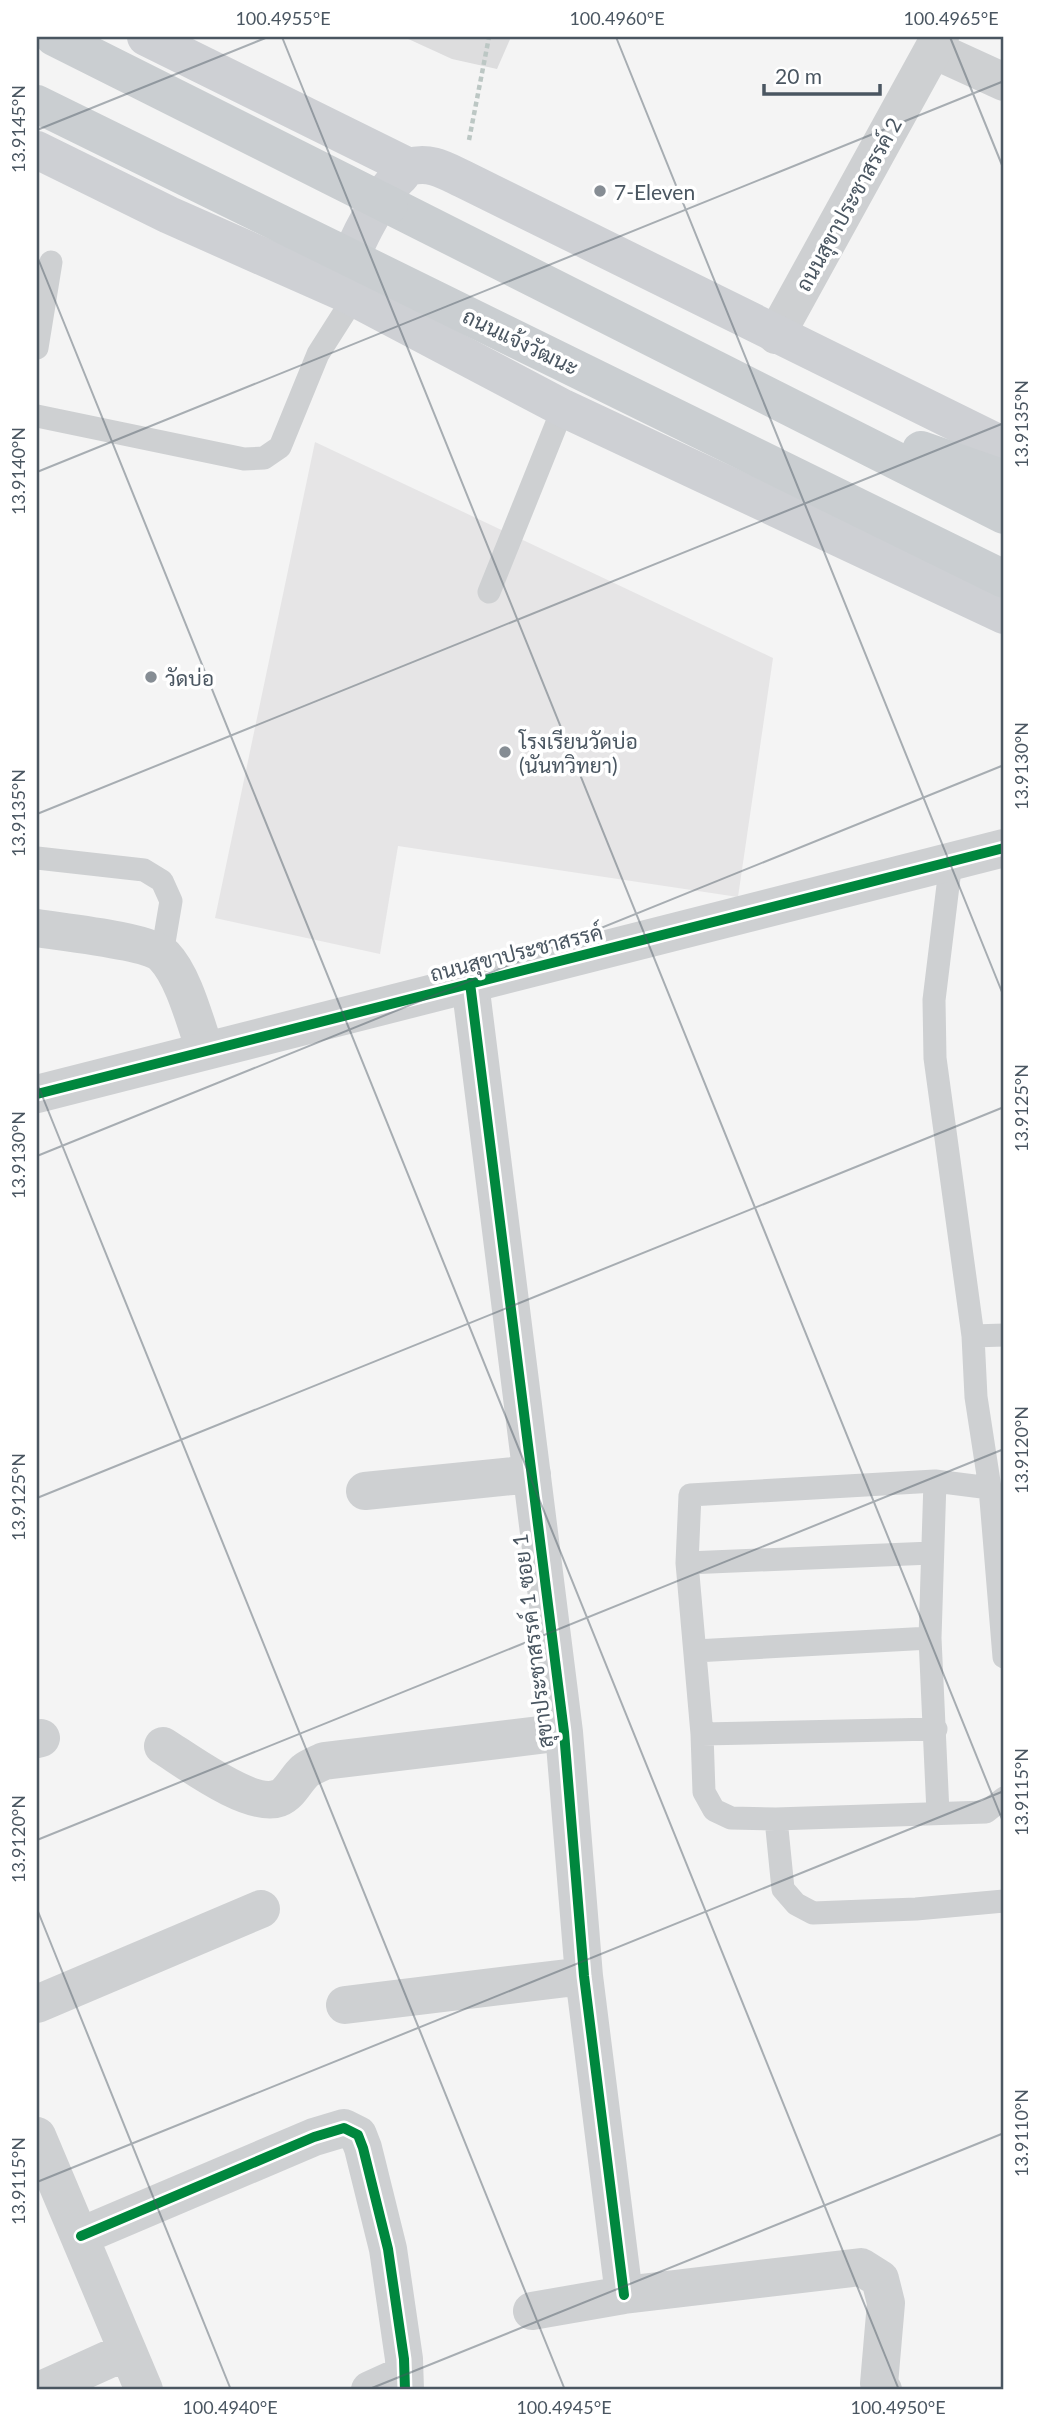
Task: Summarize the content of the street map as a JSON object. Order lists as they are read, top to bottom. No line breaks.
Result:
{"streets":{"main road":["ถนนแจ้งวัฒนะ"],"street":["ถนนสุขาประชาสรรค์ 2","ถนนสุขาประชาสรรค์","สุขาประชาสรรค์ 1 ซอย 1"]},"crossings":[["ถนนสุขาประชาสรรค์","สุขาประชาสรรค์ 1 ซอย 1"]],"places":["7-Eleven","วัดบ่อ","โรงเรียนวัดบ่อ (นันทวิทยา)"],"scale_bar":"20 m","coordinates":["100.4955°E","100.4960°E","100.4965°E","13.9145°N","13.9135°N","13.9140°N","13.9130°N","13.9125°N","13.9120°N","13.9115°N","13.9110°N","100.4940°E","100.4945°E","100.4950°E"]}
